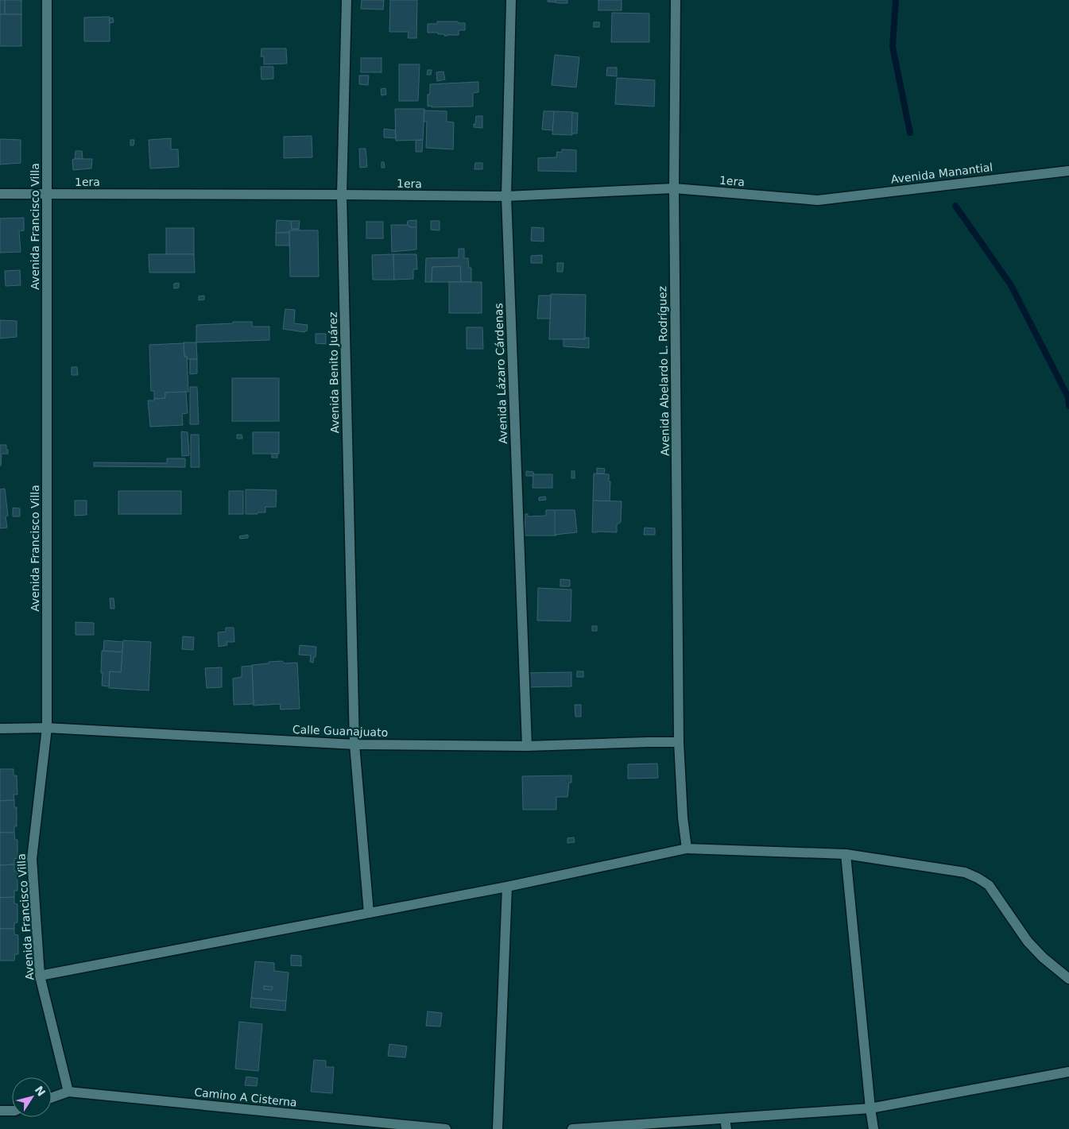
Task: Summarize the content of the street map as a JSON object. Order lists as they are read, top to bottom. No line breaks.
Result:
{"streets":{"street":["Avenida Manantial","1era","Avenida Francisco Villa","Avenida Abelardo L. Rodríguez","Avenida Benito Juárez","Avenida Lázaro Cárdenas","Calle Guanajuato","Camino A Cisterna"]},"crossings":[["Avenida Manantial","1era"],["1era","Avenida Francisco Villa"],["1era","Avenida Abelardo L. Rodríguez"],["1era","Avenida Benito Juárez"],["1era","Avenida Lázaro Cárdenas"],["Avenida Francisco Villa","Calle Guanajuato"],["Avenida Francisco Villa","Camino A Cisterna"],["Avenida Abelardo L. Rodríguez","Calle Guanajuato"],["Avenida Benito Juárez","Calle Guanajuato"],["Avenida Lázaro Cárdenas","Calle Guanajuato"]],"north":"top right"}
